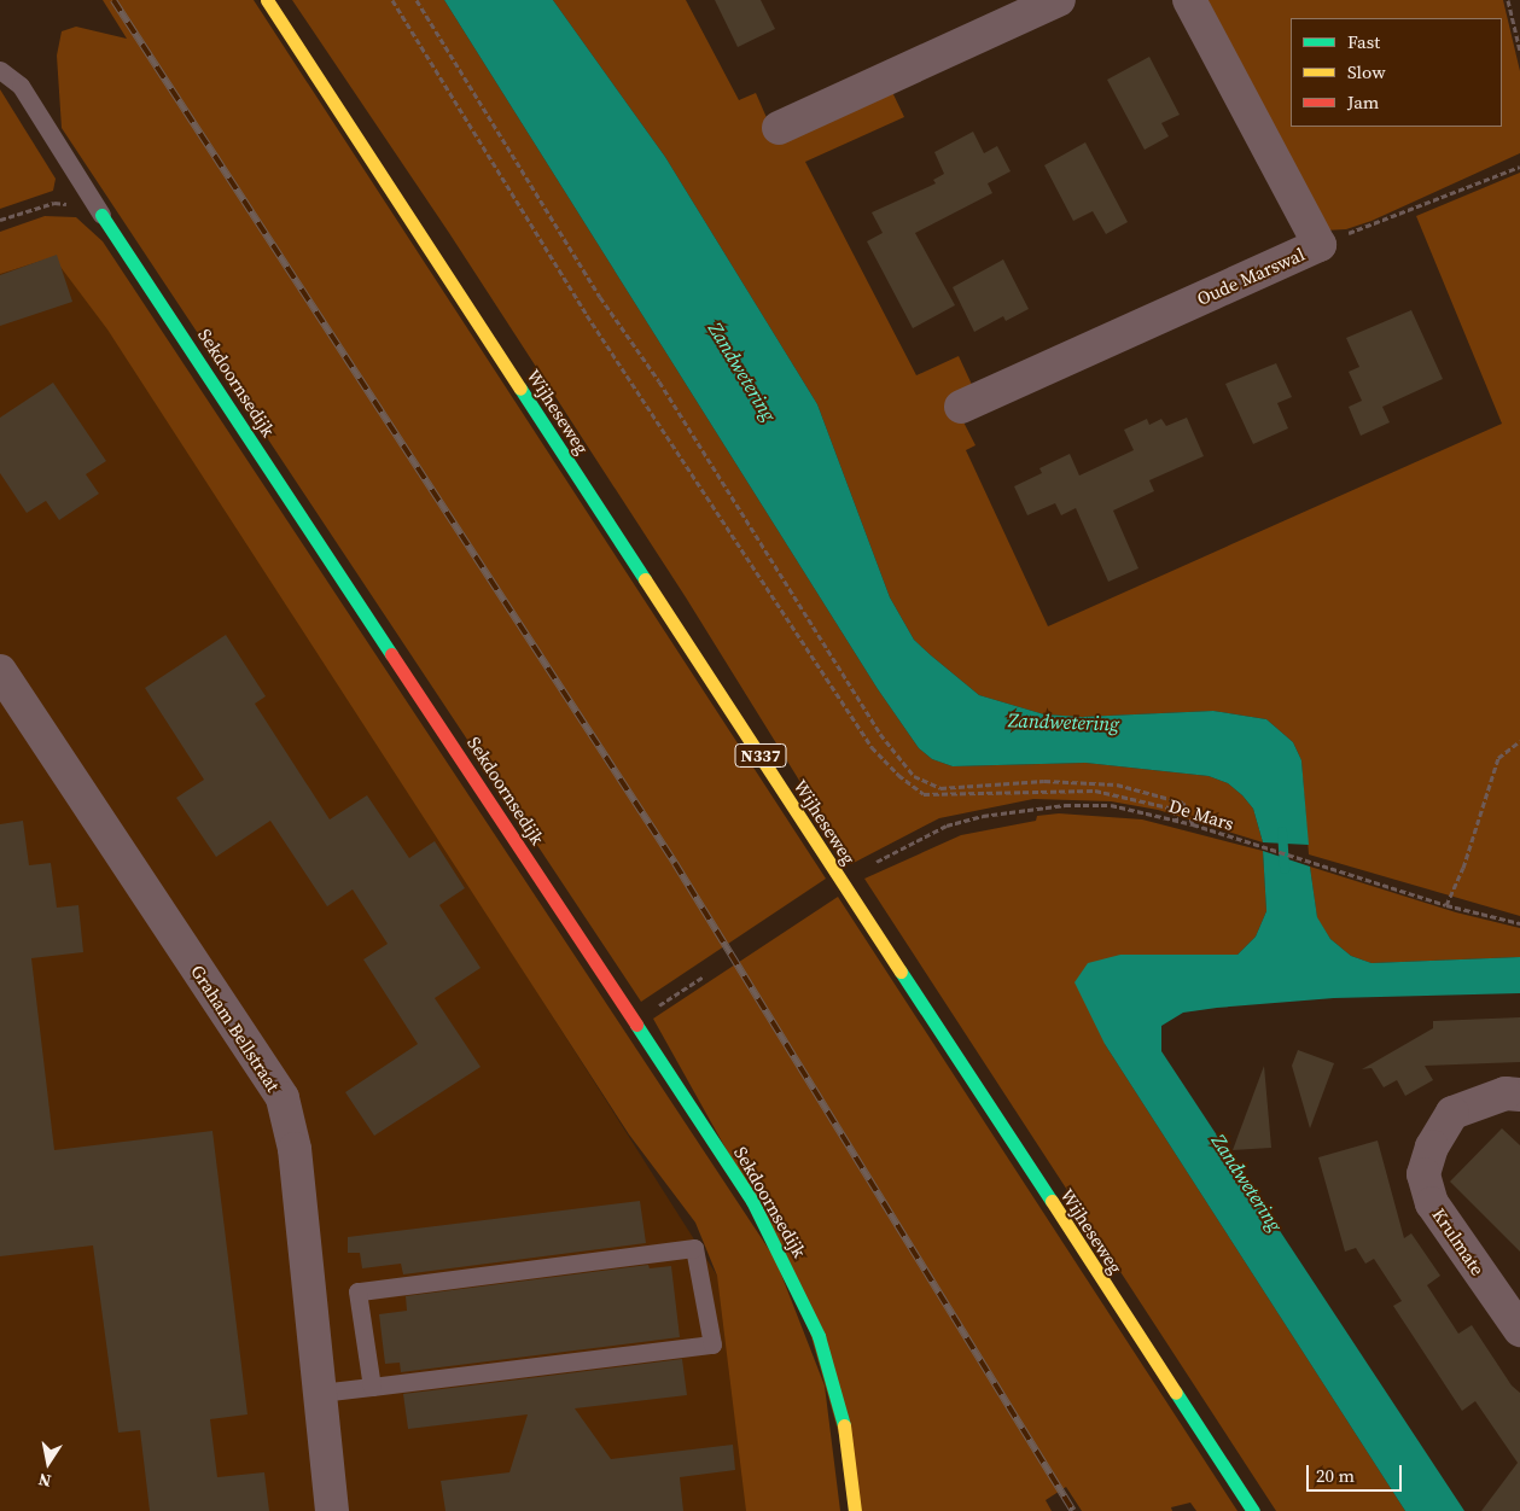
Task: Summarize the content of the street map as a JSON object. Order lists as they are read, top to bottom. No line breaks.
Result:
{"streets":{"main road":["Sekdoornsedijk","Wijheseweg","N337"],"street":["Oude Marswal","Graham Bellstraat","Krulmate"],"path":["De Mars"]},"water":["Zandwetering"],"legend":["Fast","Slow","Jam"],"scale_bar":"20 m","north":"bottom"}
